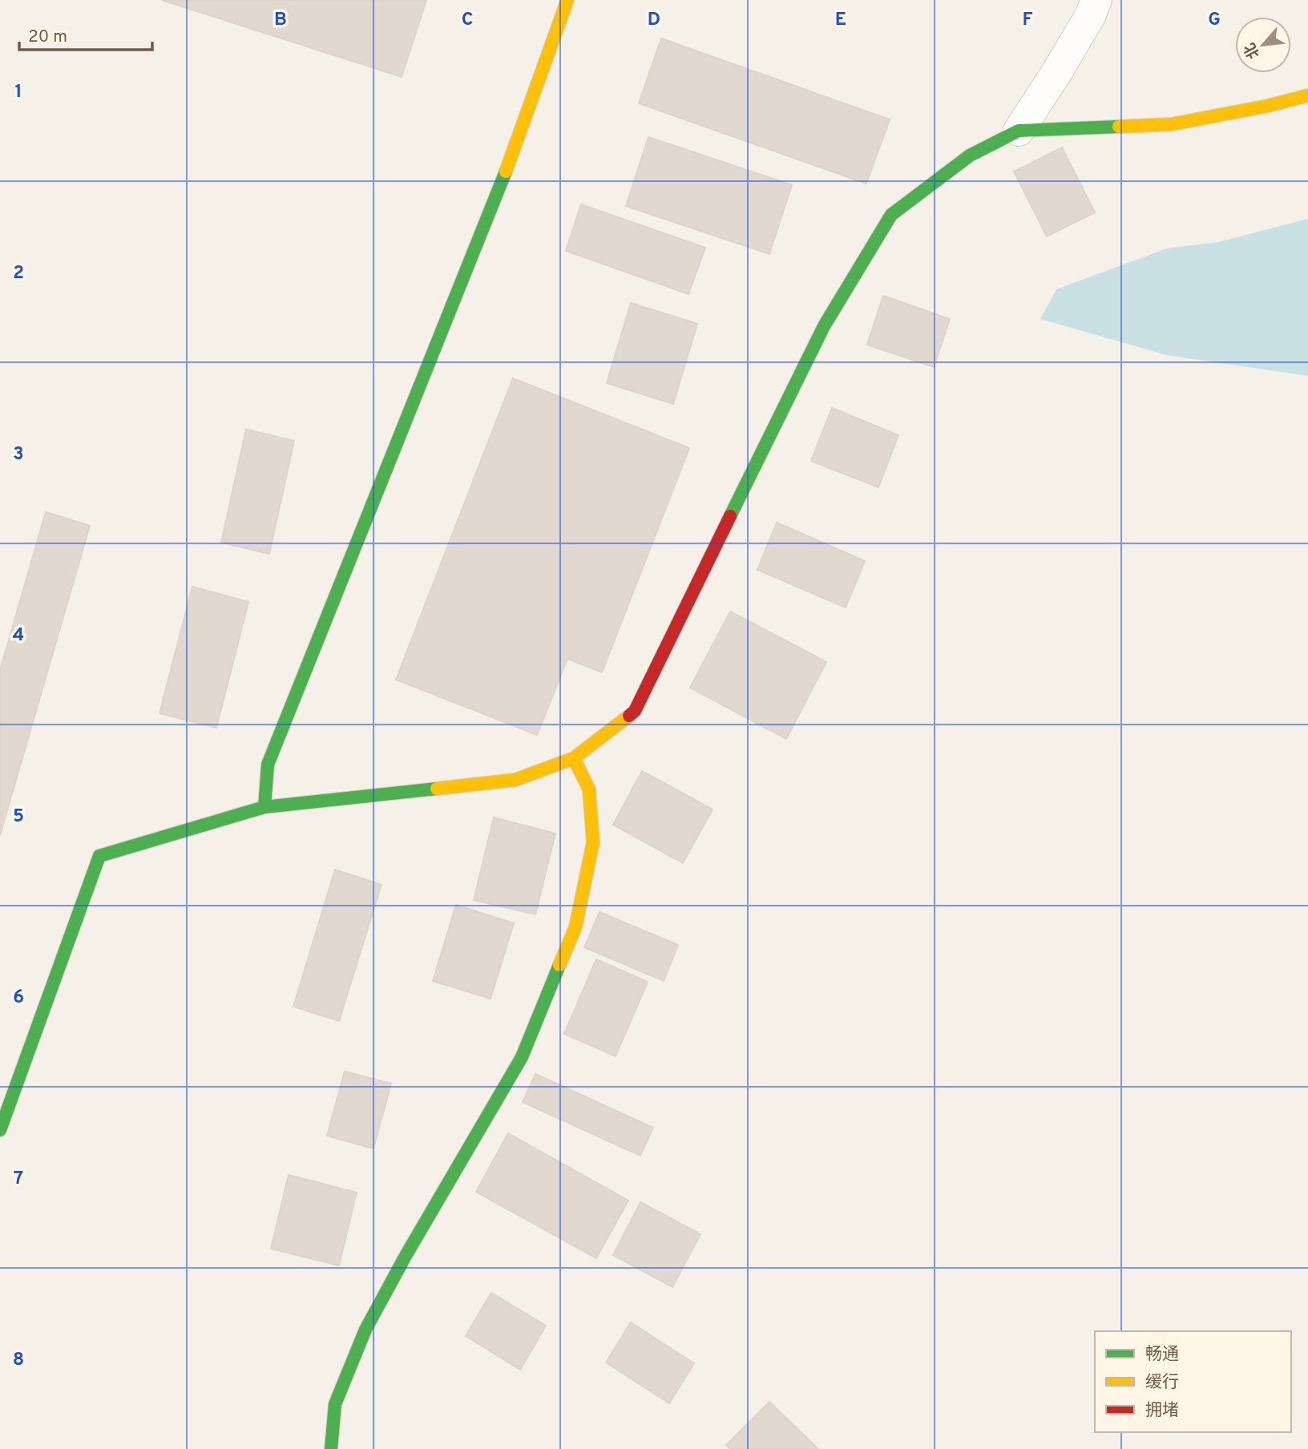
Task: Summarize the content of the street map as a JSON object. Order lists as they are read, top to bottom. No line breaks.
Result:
{"legend":["畅通","缓行","拥堵"],"scale_bar":"20 m","north":"bottom left","grid":{"columns":["B","C","D","E","F","G"],"rows":["1","2","3","4","5","6","7","8"]}}
